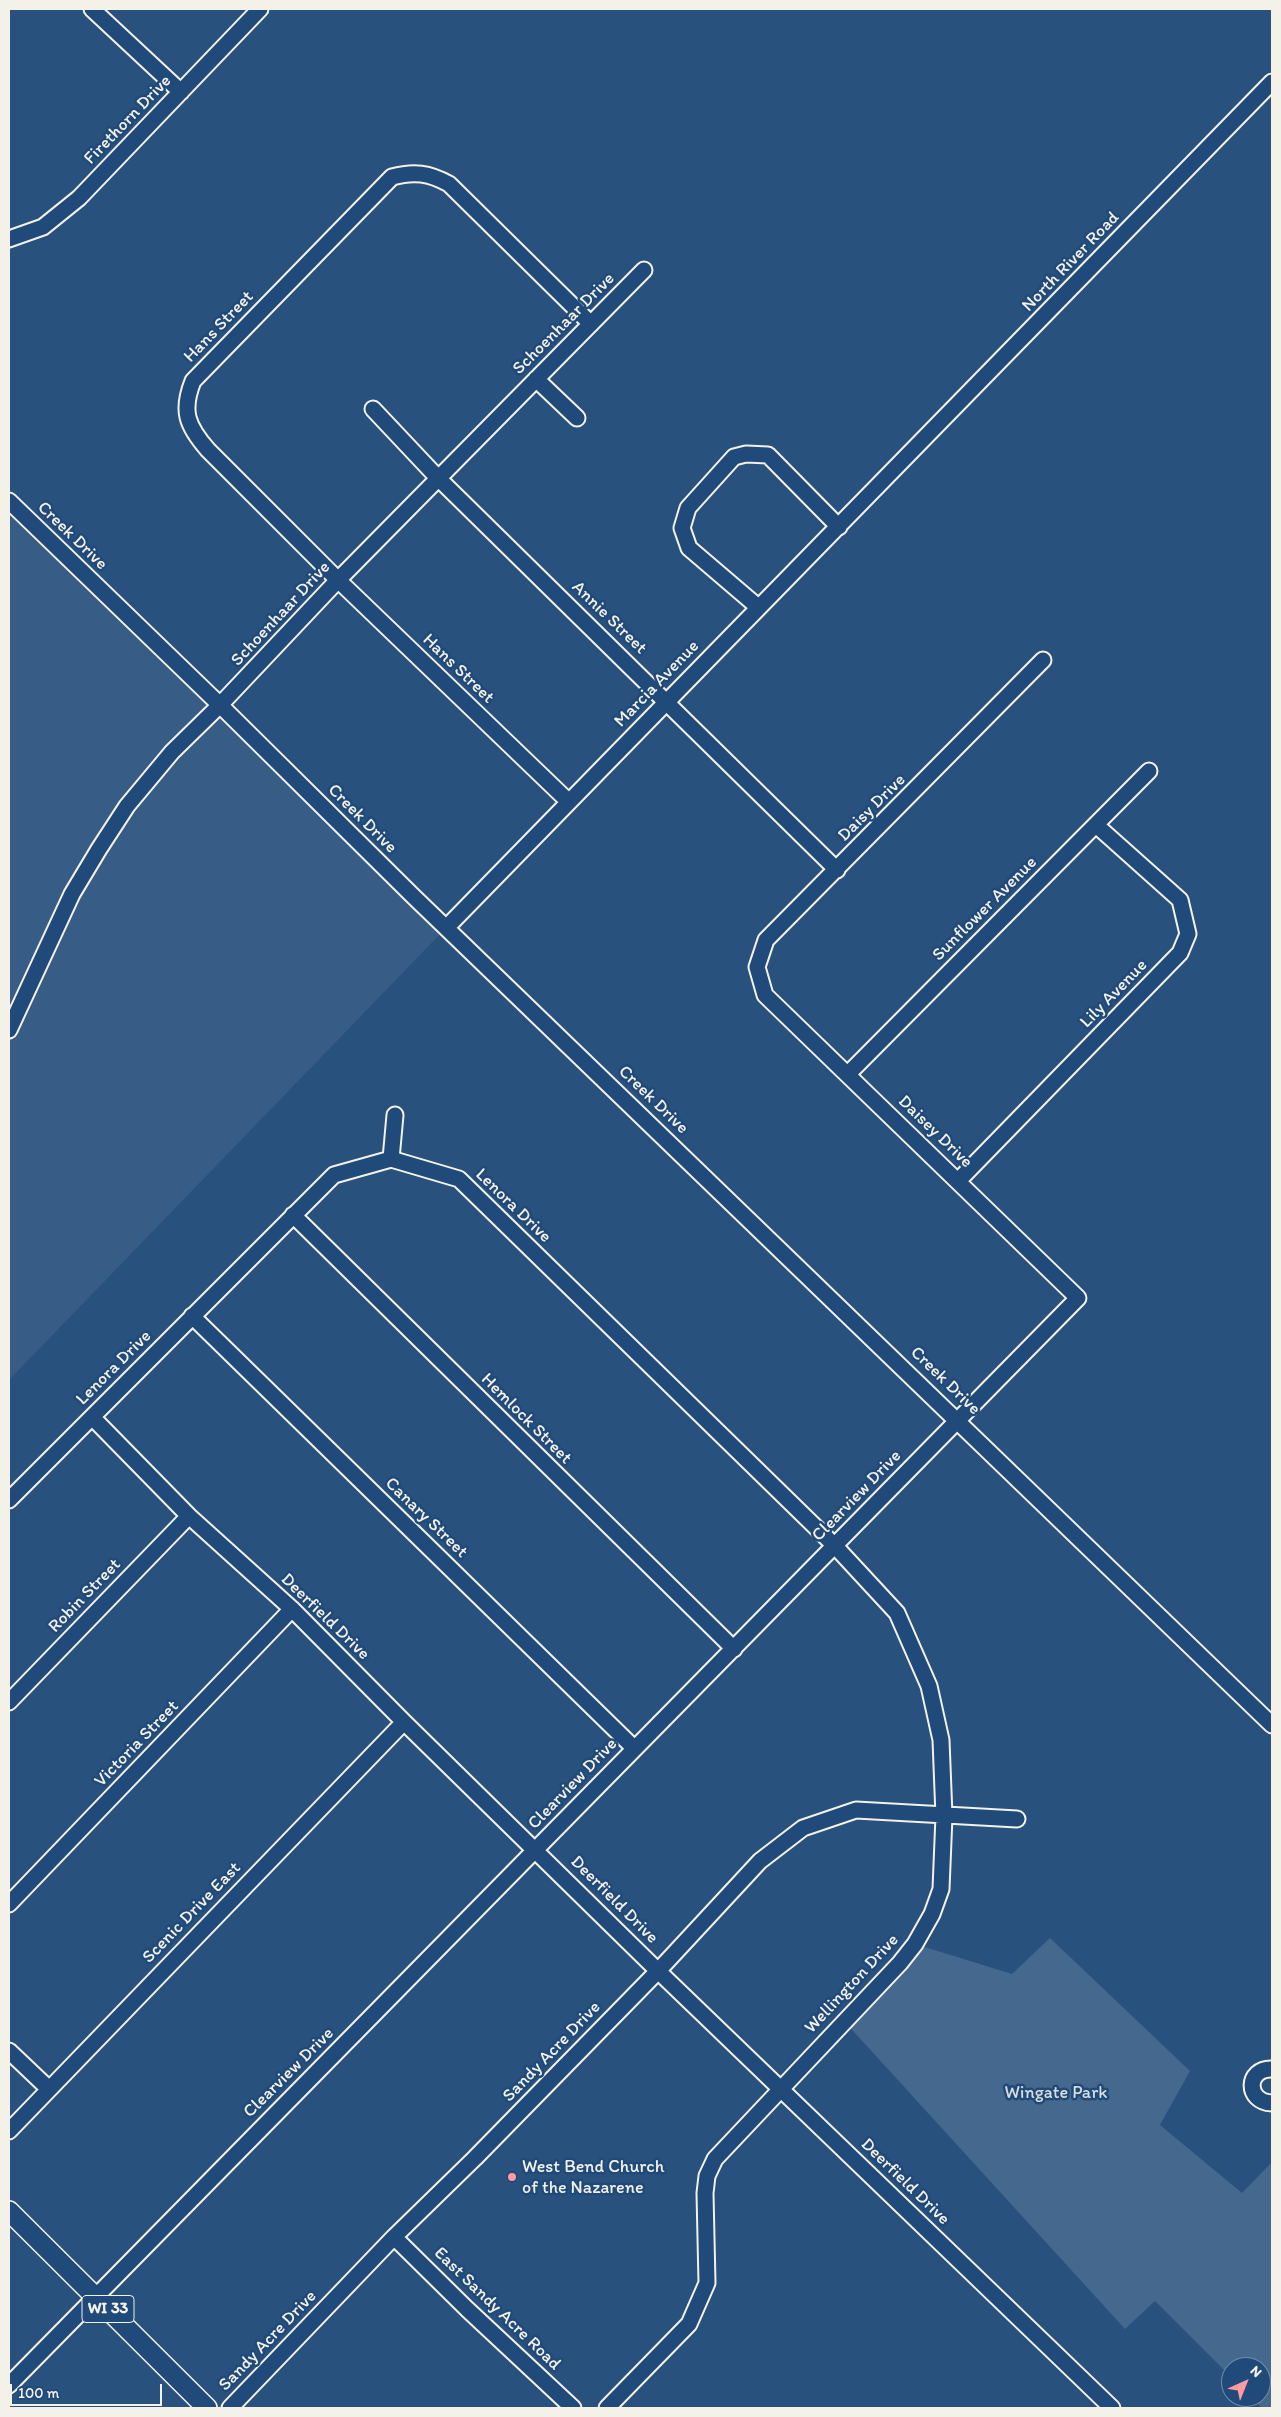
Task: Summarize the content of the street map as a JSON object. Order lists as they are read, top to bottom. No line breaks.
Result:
{"streets":{"main road":["WI 33"],"street":["Firethorn Drive","North River Road","Schoenhaar Drive","Hans Street","Creek Drive","Annie Street","Marcia Avenue","Daisy Drive","Sunflower Avenue","Lily Avenue","Daisey Drive","Lenora Drive","Hemlock Street","Clearview Drive","Canary Street","Robin Street","Deerfield Drive","Victoria Street","Scenic Drive East","Wellington Drive","Sandy Acre Drive","East Sandy Acre Road"]},"crossings":[["North River Road","Marcia Avenue"],["Schoenhaar Drive","Hans Street"],["Schoenhaar Drive","Creek Drive"],["Schoenhaar Drive","Annie Street"],["Hans Street","Marcia Avenue"],["Creek Drive","Marcia Avenue"],["Creek Drive","Clearview Drive"],["Annie Street","Marcia Avenue"],["Annie Street","Daisy Drive"],["Daisy Drive","Daisey Drive"],["Sunflower Avenue","Lily Avenue"],["Sunflower Avenue","Daisey Drive"],["Lily Avenue","Daisey Drive"],["Daisey Drive","Clearview Drive"],["Lenora Drive","Hemlock Street"],["Lenora Drive","Clearview Drive"],["Lenora Drive","Canary Street"],["Lenora Drive","Deerfield Drive"],["Lenora Drive","Wellington Drive"],["Hemlock Street","Clearview Drive"],["Clearview Drive","Canary Street"],["Clearview Drive","Deerfield Drive"],["Clearview Drive","Wellington Drive"],["Clearview Drive","WI 33"],["Robin Street","Deerfield Drive"],["Deerfield Drive","Victoria Street"],["Deerfield Drive","Scenic Drive East"],["Deerfield Drive","Wellington Drive"],["Deerfield Drive","Sandy Acre Drive"],["Wellington Drive","Sandy Acre Drive"],["Sandy Acre Drive","East Sandy Acre Road"]],"parks":["Wingate Park"],"places":["West Bend Church of the Nazarene"],"scale_bar":"100 m","north":"top right"}
